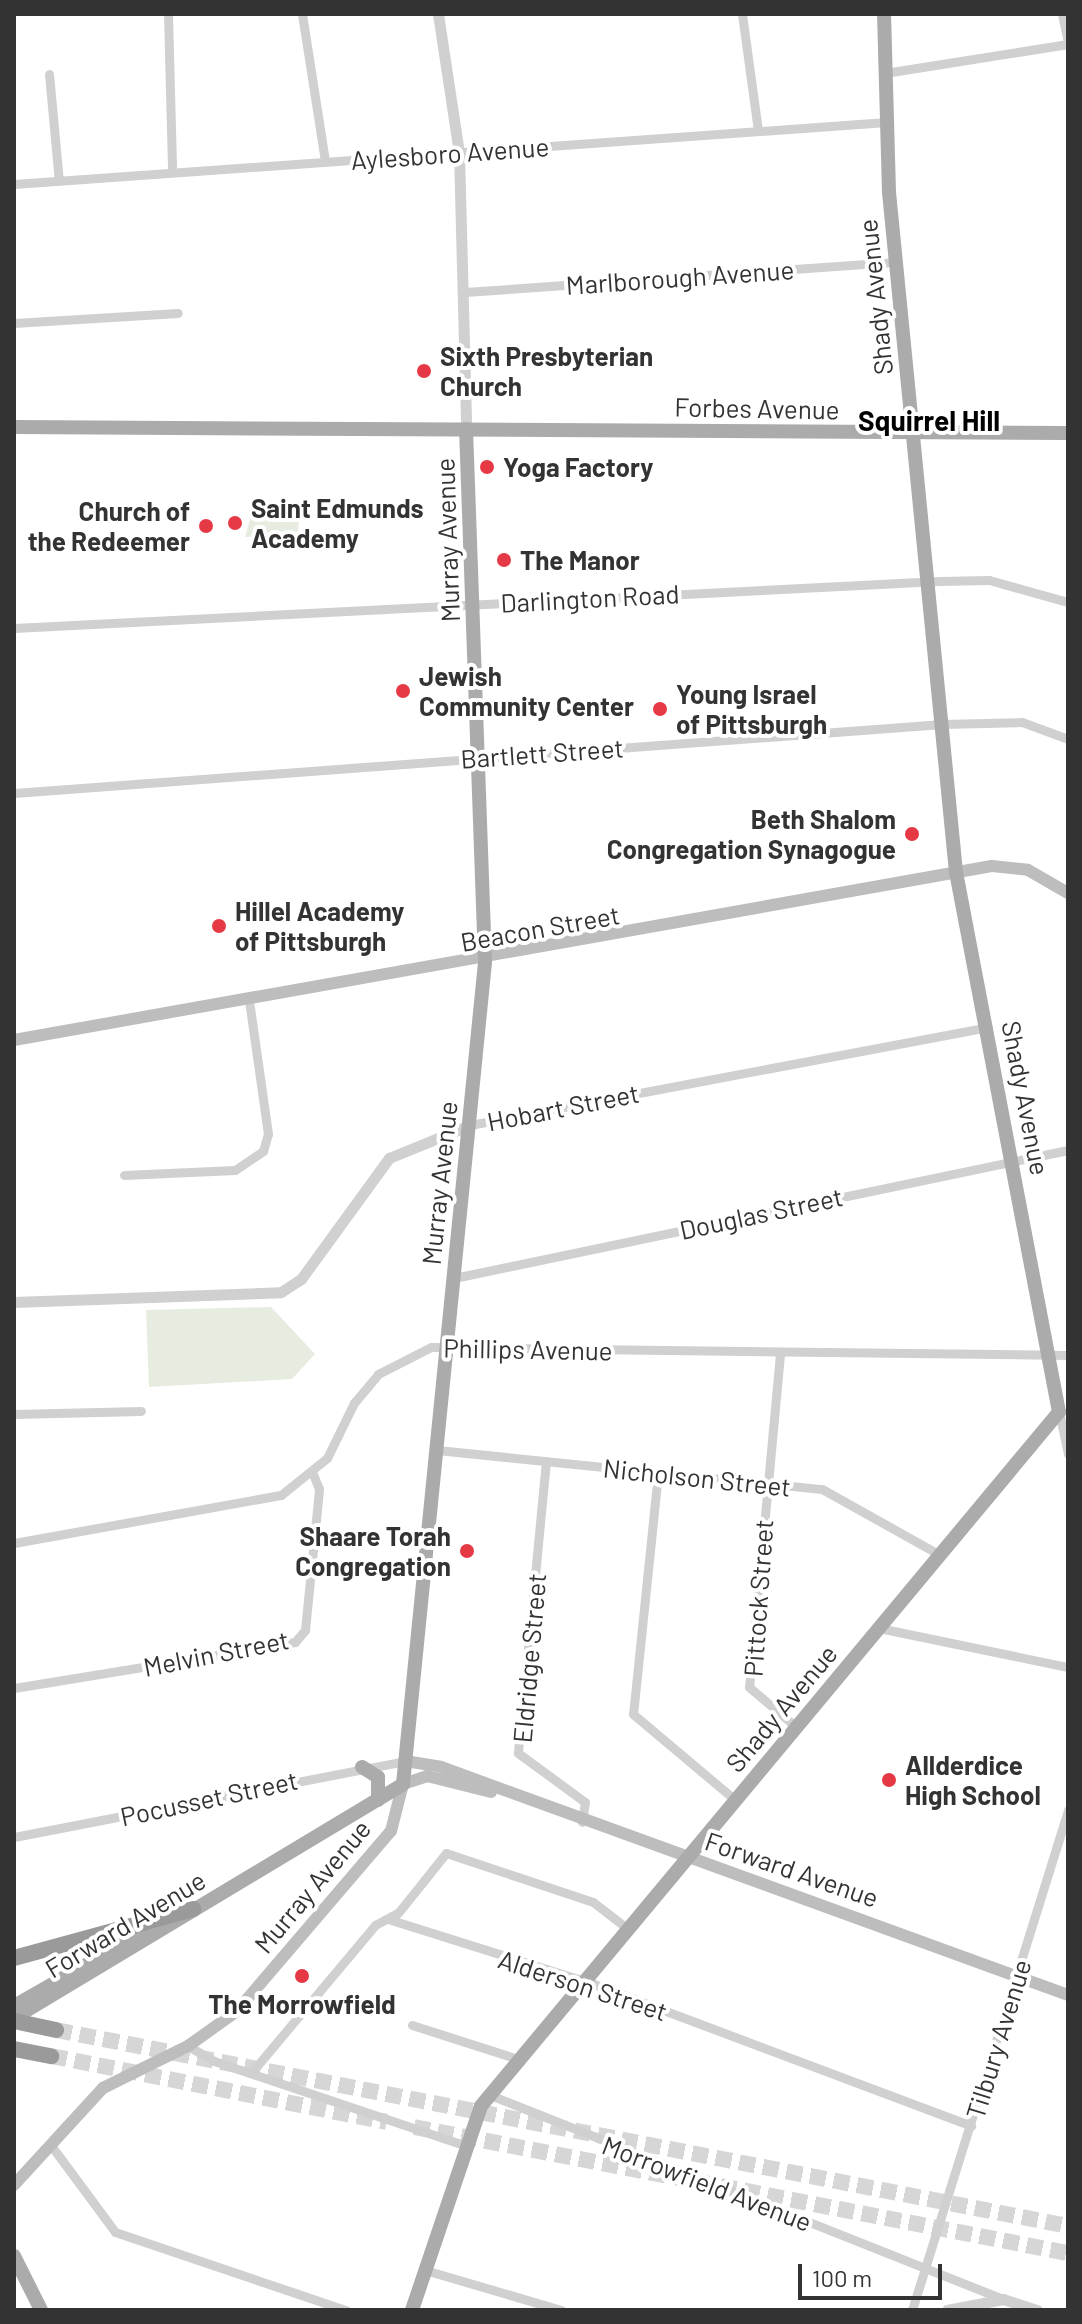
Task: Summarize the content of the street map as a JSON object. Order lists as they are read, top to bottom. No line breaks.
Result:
{"streets":{"main road":["Shady Avenue","Forbes Avenue","Murray Avenue","Beacon Street","Forward Avenue"],"street":["Aylesboro Avenue","Marlborough Avenue","Darlington Road","Bartlett Street","Hobart Street","Douglas Street","Phillips Avenue","Nicholson Street","Pittock Street","Melvin Street","Eldridge Street","Pocusset Street","Alderson Street","Tilbury Avenue","Morrowfield Avenue"]},"crossings":[["Aylesboro Avenue","Shady Avenue"],["Aylesboro Avenue","Murray Avenue"],["Marlborough Avenue","Shady Avenue"],["Marlborough Avenue","Murray Avenue"],["Shady Avenue","Forbes Avenue"],["Shady Avenue","Darlington Road"],["Shady Avenue","Bartlett Street"],["Shady Avenue","Beacon Street"],["Shady Avenue","Hobart Street"],["Shady Avenue","Douglas Street"],["Shady Avenue","Phillips Avenue"],["Shady Avenue","Nicholson Street"],["Shady Avenue","Pittock Street"],["Shady Avenue","Forward Avenue"],["Shady Avenue","Alderson Street"],["Shady Avenue","Morrowfield Avenue"],["Forbes Avenue","Murray Avenue"],["Murray Avenue","Darlington Road"],["Murray Avenue","Bartlett Street"],["Murray Avenue","Beacon Street"],["Murray Avenue","Hobart Street"],["Murray Avenue","Douglas Street"],["Murray Avenue","Phillips Avenue"],["Murray Avenue","Nicholson Street"],["Murray Avenue","Pocusset Street"],["Murray Avenue","Forward Avenue"],["Phillips Avenue","Pittock Street"],["Phillips Avenue","Melvin Street"],["Nicholson Street","Pittock Street"],["Nicholson Street","Eldridge Street"],["Eldridge Street","Forward Avenue"],["Pocusset Street","Forward Avenue"],["Forward Avenue","Tilbury Avenue"],["Alderson Street","Tilbury Avenue"],["Tilbury Avenue","Morrowfield Avenue"]],"districts":["Squirrel Hill"],"places":["Sixth Presbyterian Church","Yoga Factory","Saint Edmunds Academy","Church of the Redeemer","The Manor","Jewish Community Center","Young Israel of Pittsburgh","Beth Shalom Congregation Synagogue","Hillel Academy of Pittsburgh","Shaare Torah Congregation","Allderdice High School","The Morrowfield"],"scale_bar":"100 m"}
